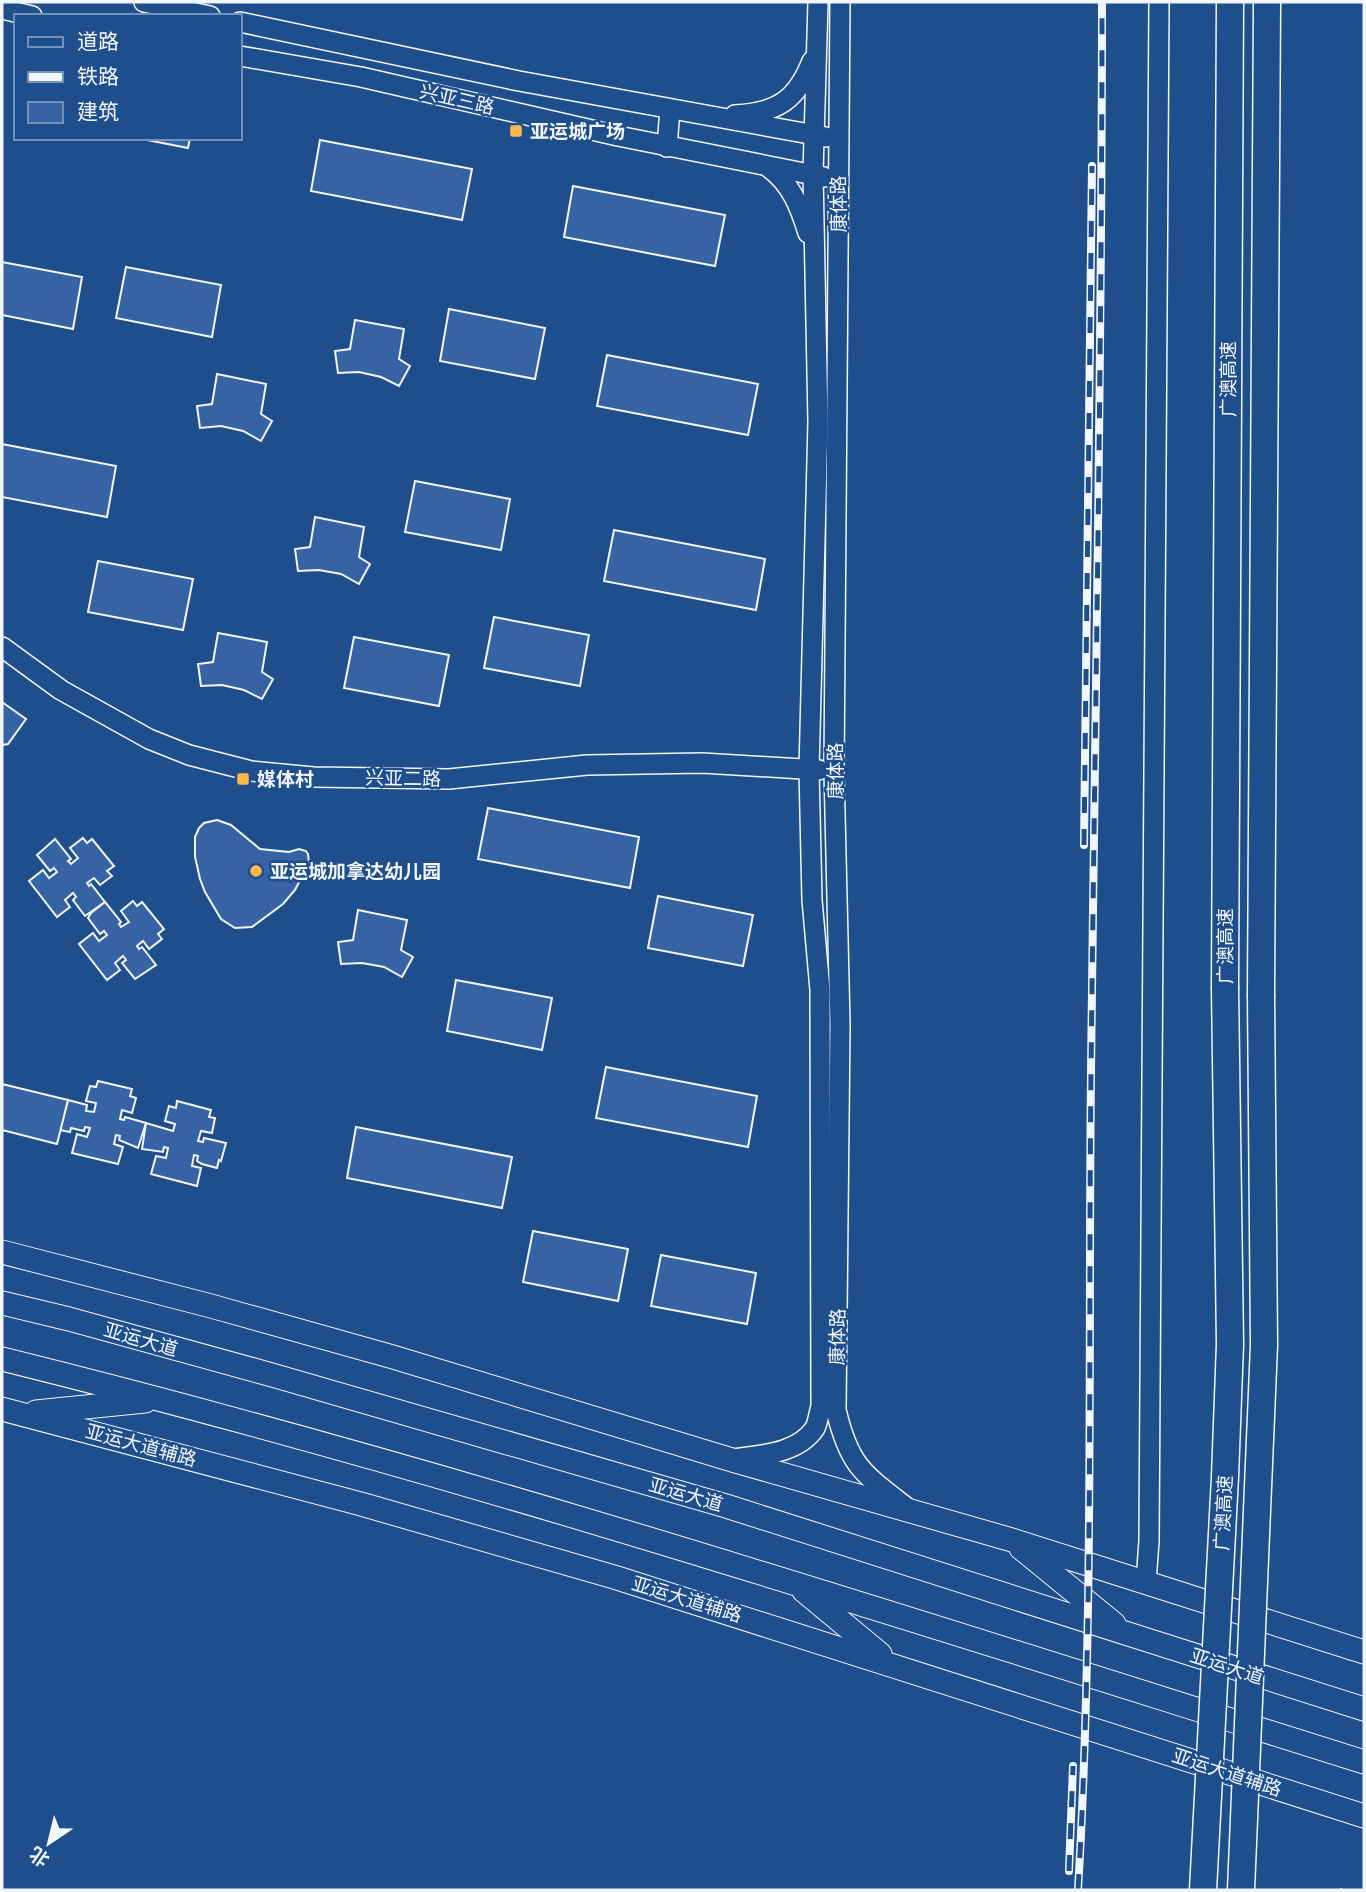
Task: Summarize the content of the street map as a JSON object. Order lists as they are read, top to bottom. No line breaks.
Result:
{"streets":{"highway":["广澳高速"],"main road":["亚运大道","亚运大道辅路"],"street":["兴亚三路","康体路","兴亚二路"]},"crossings":[["兴亚三路","康体路"],["康体路","兴亚二路"]],"places":{"transit":["亚运城广场","媒体村"],"other":["亚运城加拿达幼儿园"]},"legend":["道路","铁路","建筑"],"north":"bottom left"}
